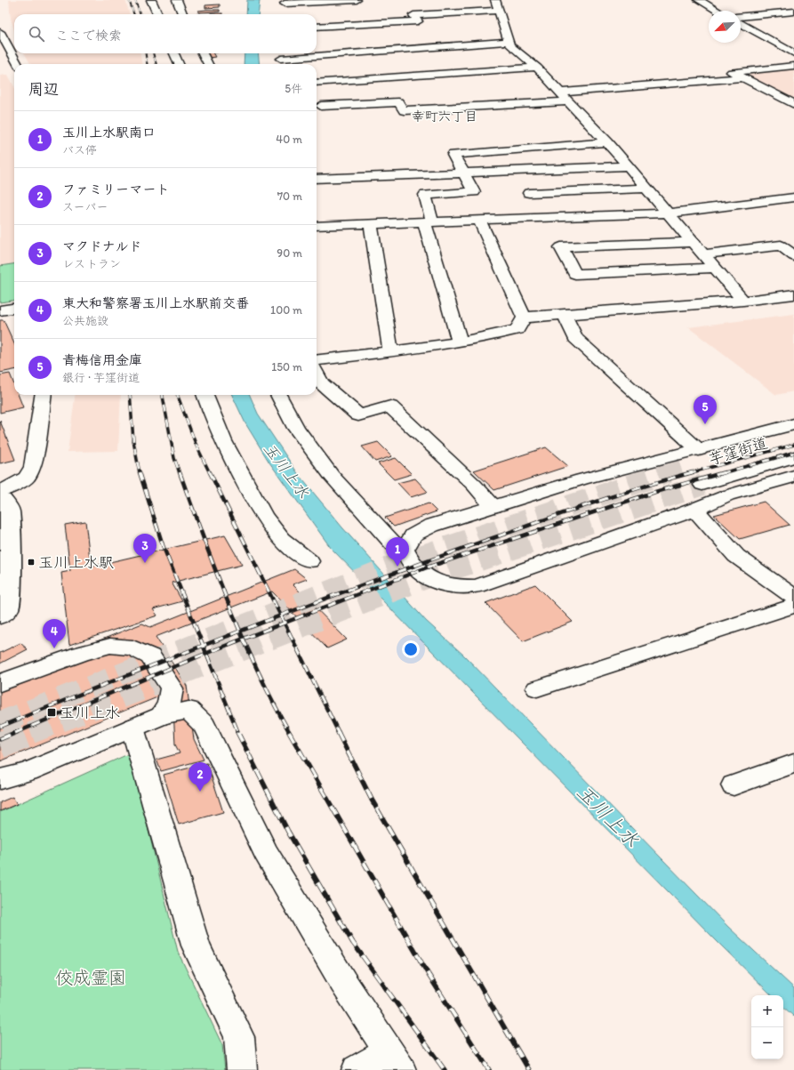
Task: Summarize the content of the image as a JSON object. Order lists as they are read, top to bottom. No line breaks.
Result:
{"streets":{"street":["芋窪街道"]},"districts":["幸町六丁目"],"water":["玉川上水"],"parks":["佼成霊園"],"places":{"transit":["玉川上水駅","玉川上水"]},"north":"bottom left","page":{"search":"ここで検索","heading":["周辺","5件"],"list":[{"mark":"1","name":"玉川上水駅南口","note":"バス停","value":"40 m"},{"mark":"2","name":"ファミリーマート","note":"スーパー","value":"70 m"},{"mark":"3","name":"マクドナルド","note":"レストラン","value":"90 m"},{"mark":"4","name":"東大和警察署玉川上水駅前交番","note":"公共施設","value":"100 m"},{"mark":"5","name":"青梅信用金庫","note":"銀行 · 芋窪街道","value":"150 m"}],"pins":["5","3","1","4","2"],"map_buttons":["+","−"]}}
